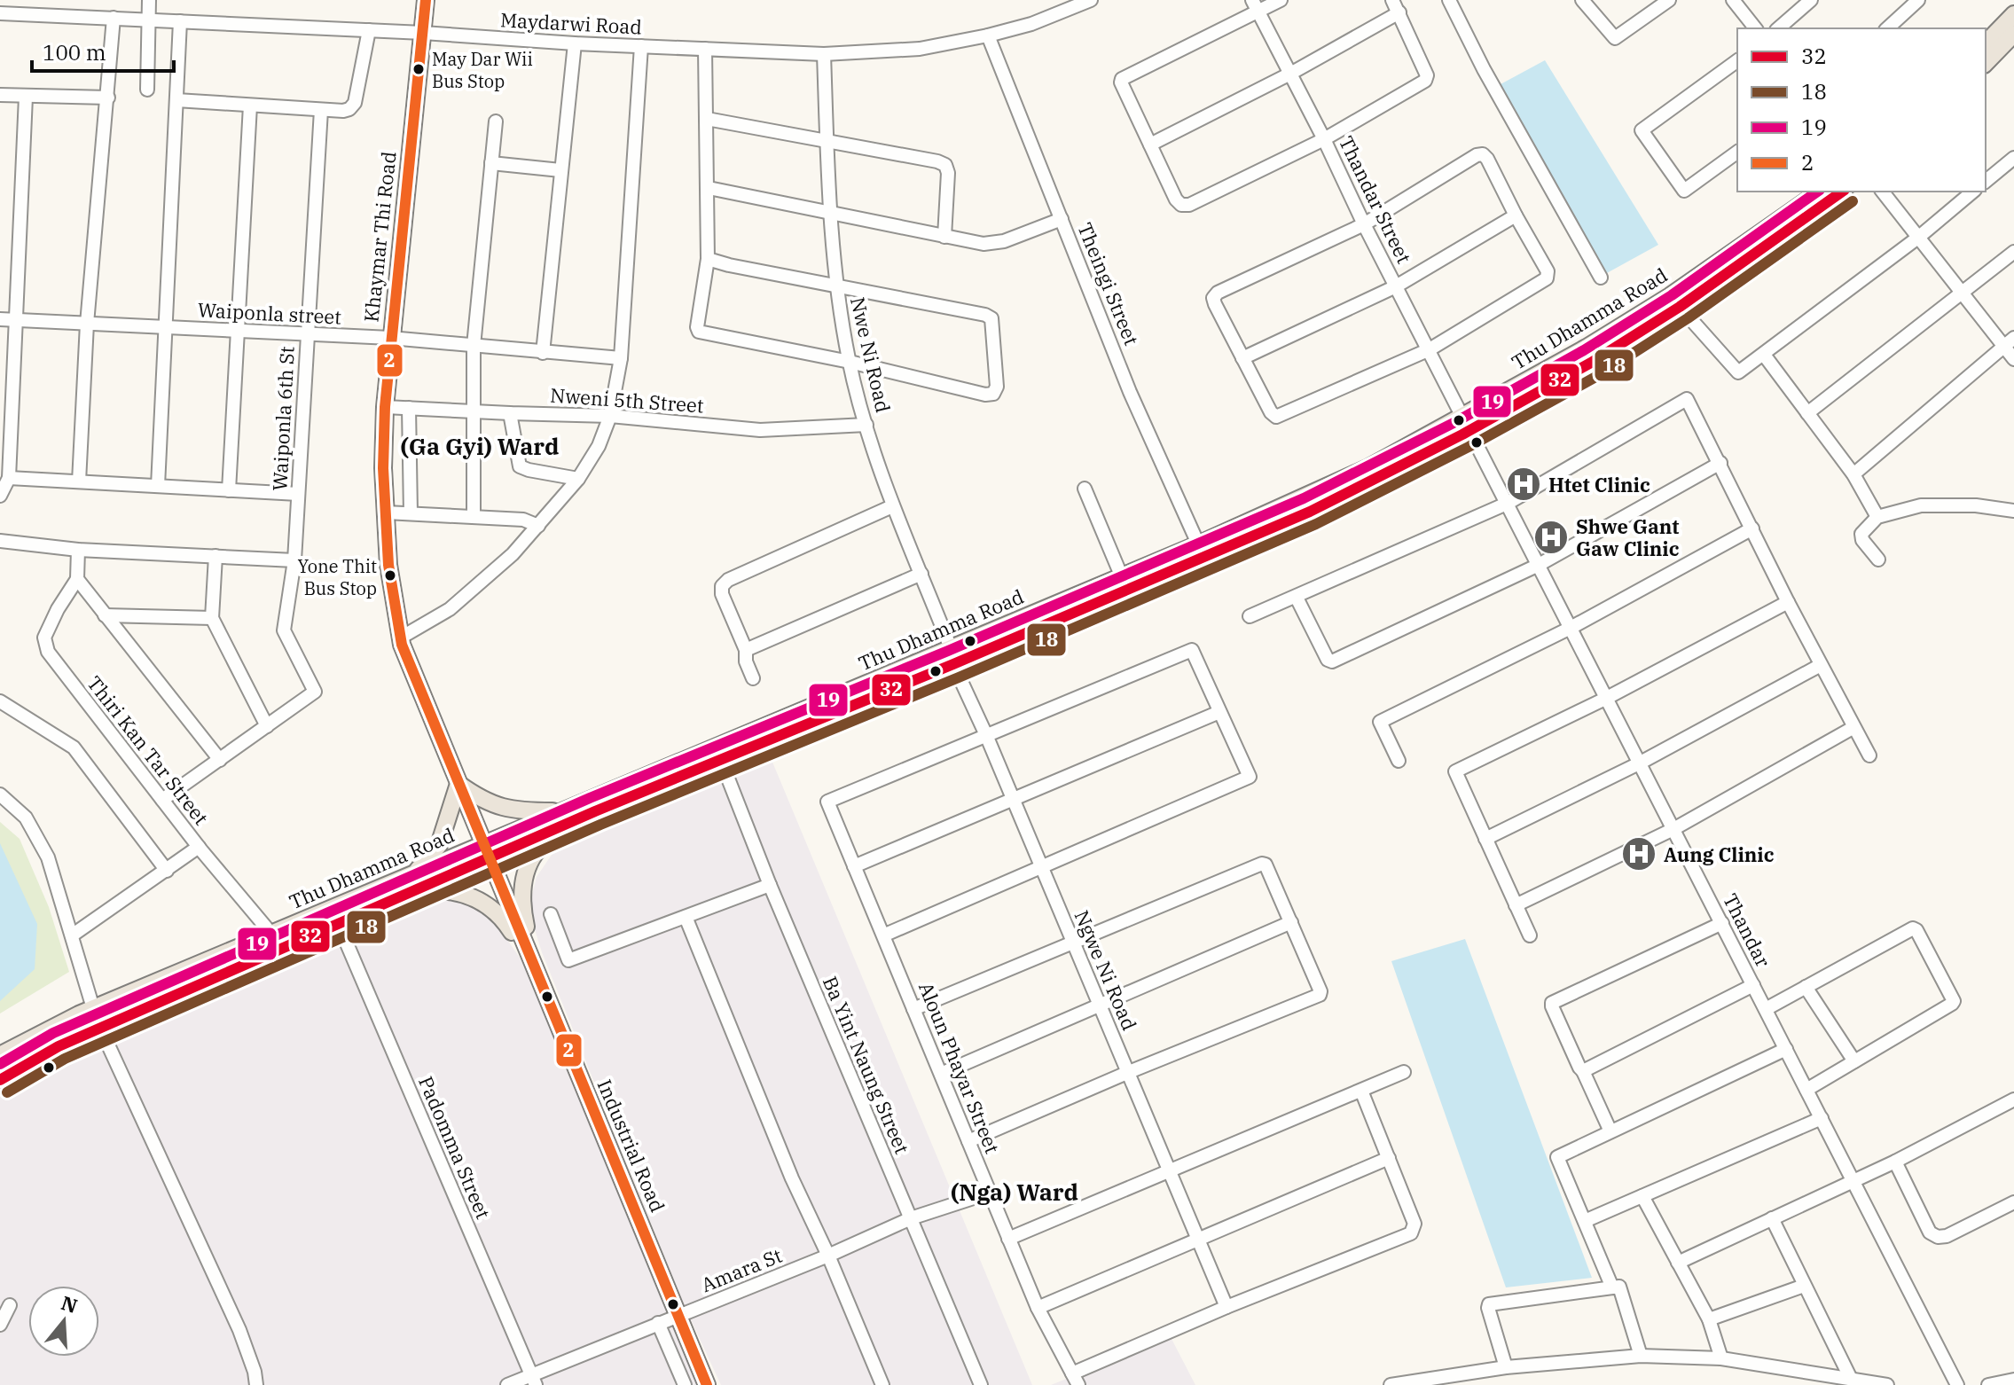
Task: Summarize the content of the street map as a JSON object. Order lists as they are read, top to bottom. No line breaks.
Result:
{"streets":{"main road":["Khaymar Thi Road","Thu Dhamma Road","Industrial Road"],"street":["Maydarwi Road","Thandar Street","Theingi Street","Waiponla street","Nwe Ni Road","Nweni 5th Street","Waiponla 6th St","Thiri Kan Tar Street","Thandar","Ngwe Ni Road","Ba Yint Naung Street","Aloun Phayar Street","Padomma Street","Amara St"]},"crossings":[["Maydarwi Road","Khaymar Thi Road"],["Maydarwi Road","Theingi Street"],["Maydarwi Road","Nwe Ni Road"],["Thandar Street","Thu Dhamma Road"],["Thandar Street","Thandar"],["Khaymar Thi Road","Waiponla street"],["Khaymar Thi Road","Thu Dhamma Road"],["Khaymar Thi Road","Nweni 5th Street"],["Khaymar Thi Road","Industrial Road"],["Theingi Street","Thu Dhamma Road"],["Waiponla street","Waiponla 6th St"],["Thu Dhamma Road","Nwe Ni Road"],["Thu Dhamma Road","Thiri Kan Tar Street"],["Thu Dhamma Road","Thandar"],["Thu Dhamma Road","Ngwe Ni Road"],["Thu Dhamma Road","Ba Yint Naung Street"],["Thu Dhamma Road","Industrial Road"],["Thu Dhamma Road","Padomma Street"],["Nwe Ni Road","Nweni 5th Street"],["Nwe Ni Road","Ngwe Ni Road"],["Ngwe Ni Road","Aloun Phayar Street"],["Ba Yint Naung Street","Amara St"],["Aloun Phayar Street","Amara St"],["Industrial Road","Amara St"],["Padomma Street","Amara St"]],"districts":["(Ga Gyi) Ward","(Nga) Ward"],"places":{"other":["May Dar Wii Bus Stop","Yone Thit Bus Stop"],"hospital":["Htet Clinic","Shwe Gant Gaw Clinic","Aung Clinic"]},"lines":["transit line 2","transit line 32","transit line 19","transit line 18"],"legend":["32","18","19","2"],"scale_bar":"100 m","north":"top"}
